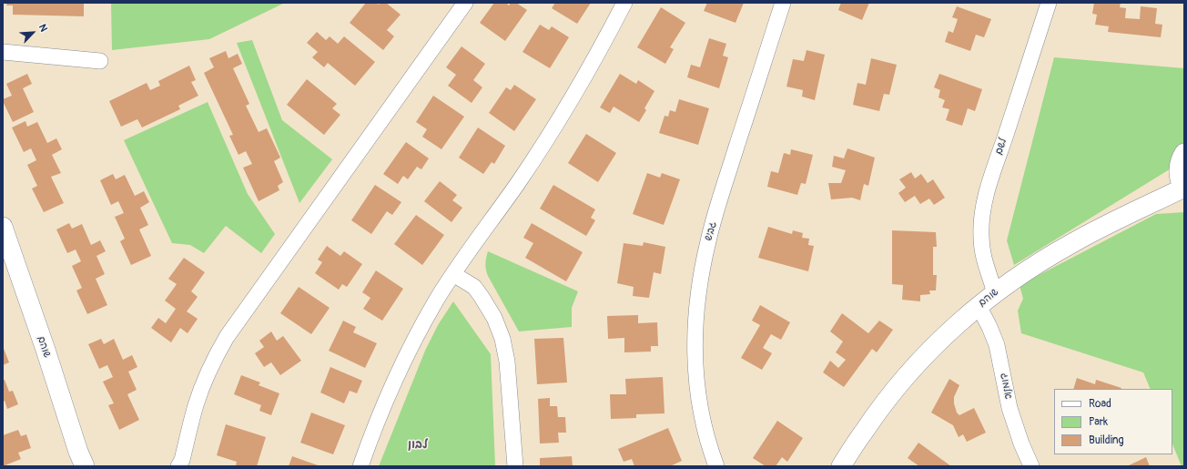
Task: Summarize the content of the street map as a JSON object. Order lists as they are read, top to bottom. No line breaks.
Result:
{"streets":{"street":["לשם","גביש","שוהם","אלמוג"]},"crossings":[["לשם","שוהם"],["שוהם","אלמוג"]],"districts":["לבון"],"legend":["Road","Park","Building"],"north":"top right"}
